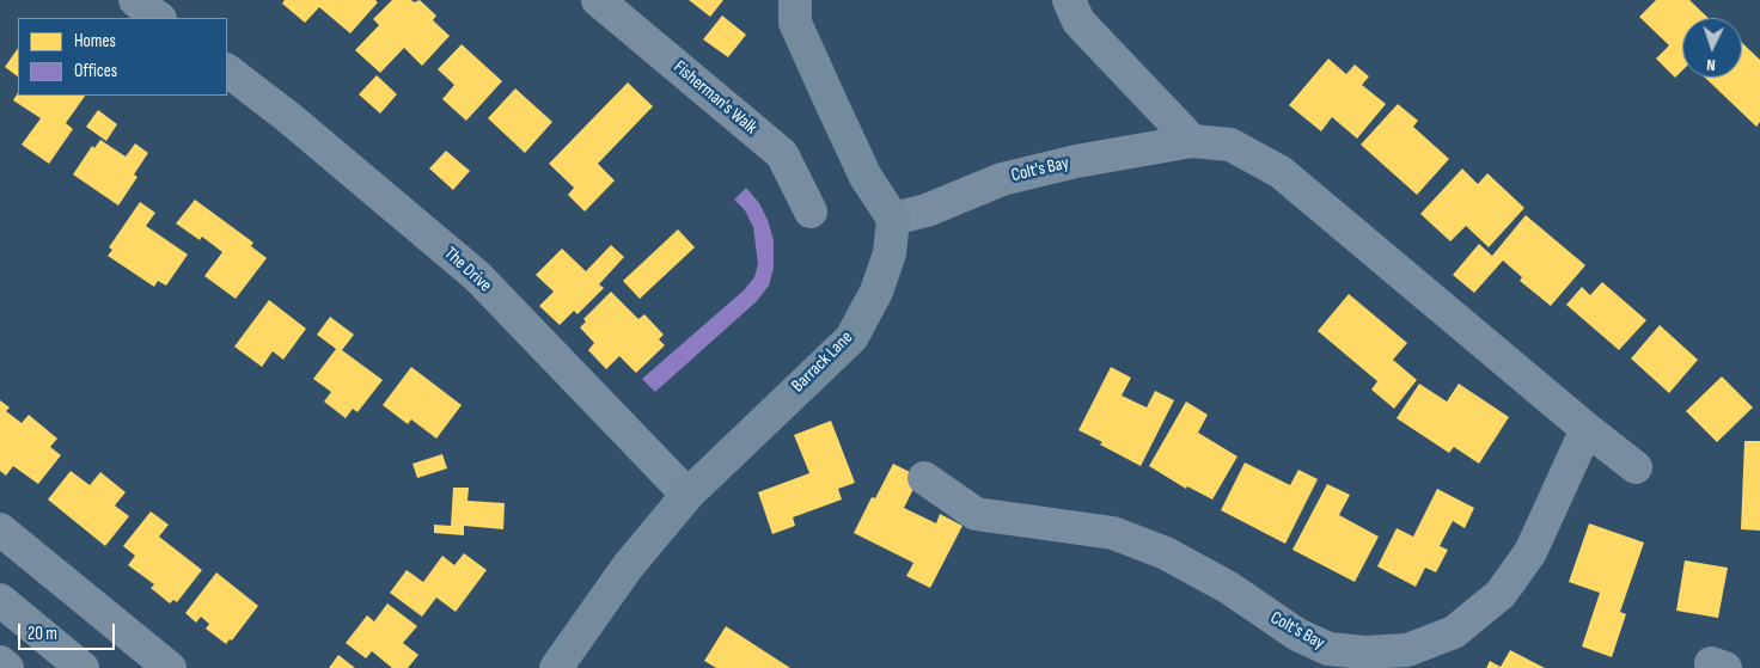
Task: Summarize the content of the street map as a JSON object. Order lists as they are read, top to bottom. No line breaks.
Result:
{"streets":{"street":["Fisherman's Walk","Colt's Bay","The Drive","Barrack Lane"]},"crossings":[["Colt's Bay","Barrack Lane"],["The Drive","Barrack Lane"]],"legend":["Homes","Offices"],"scale_bar":"20 m","north":"bottom"}
